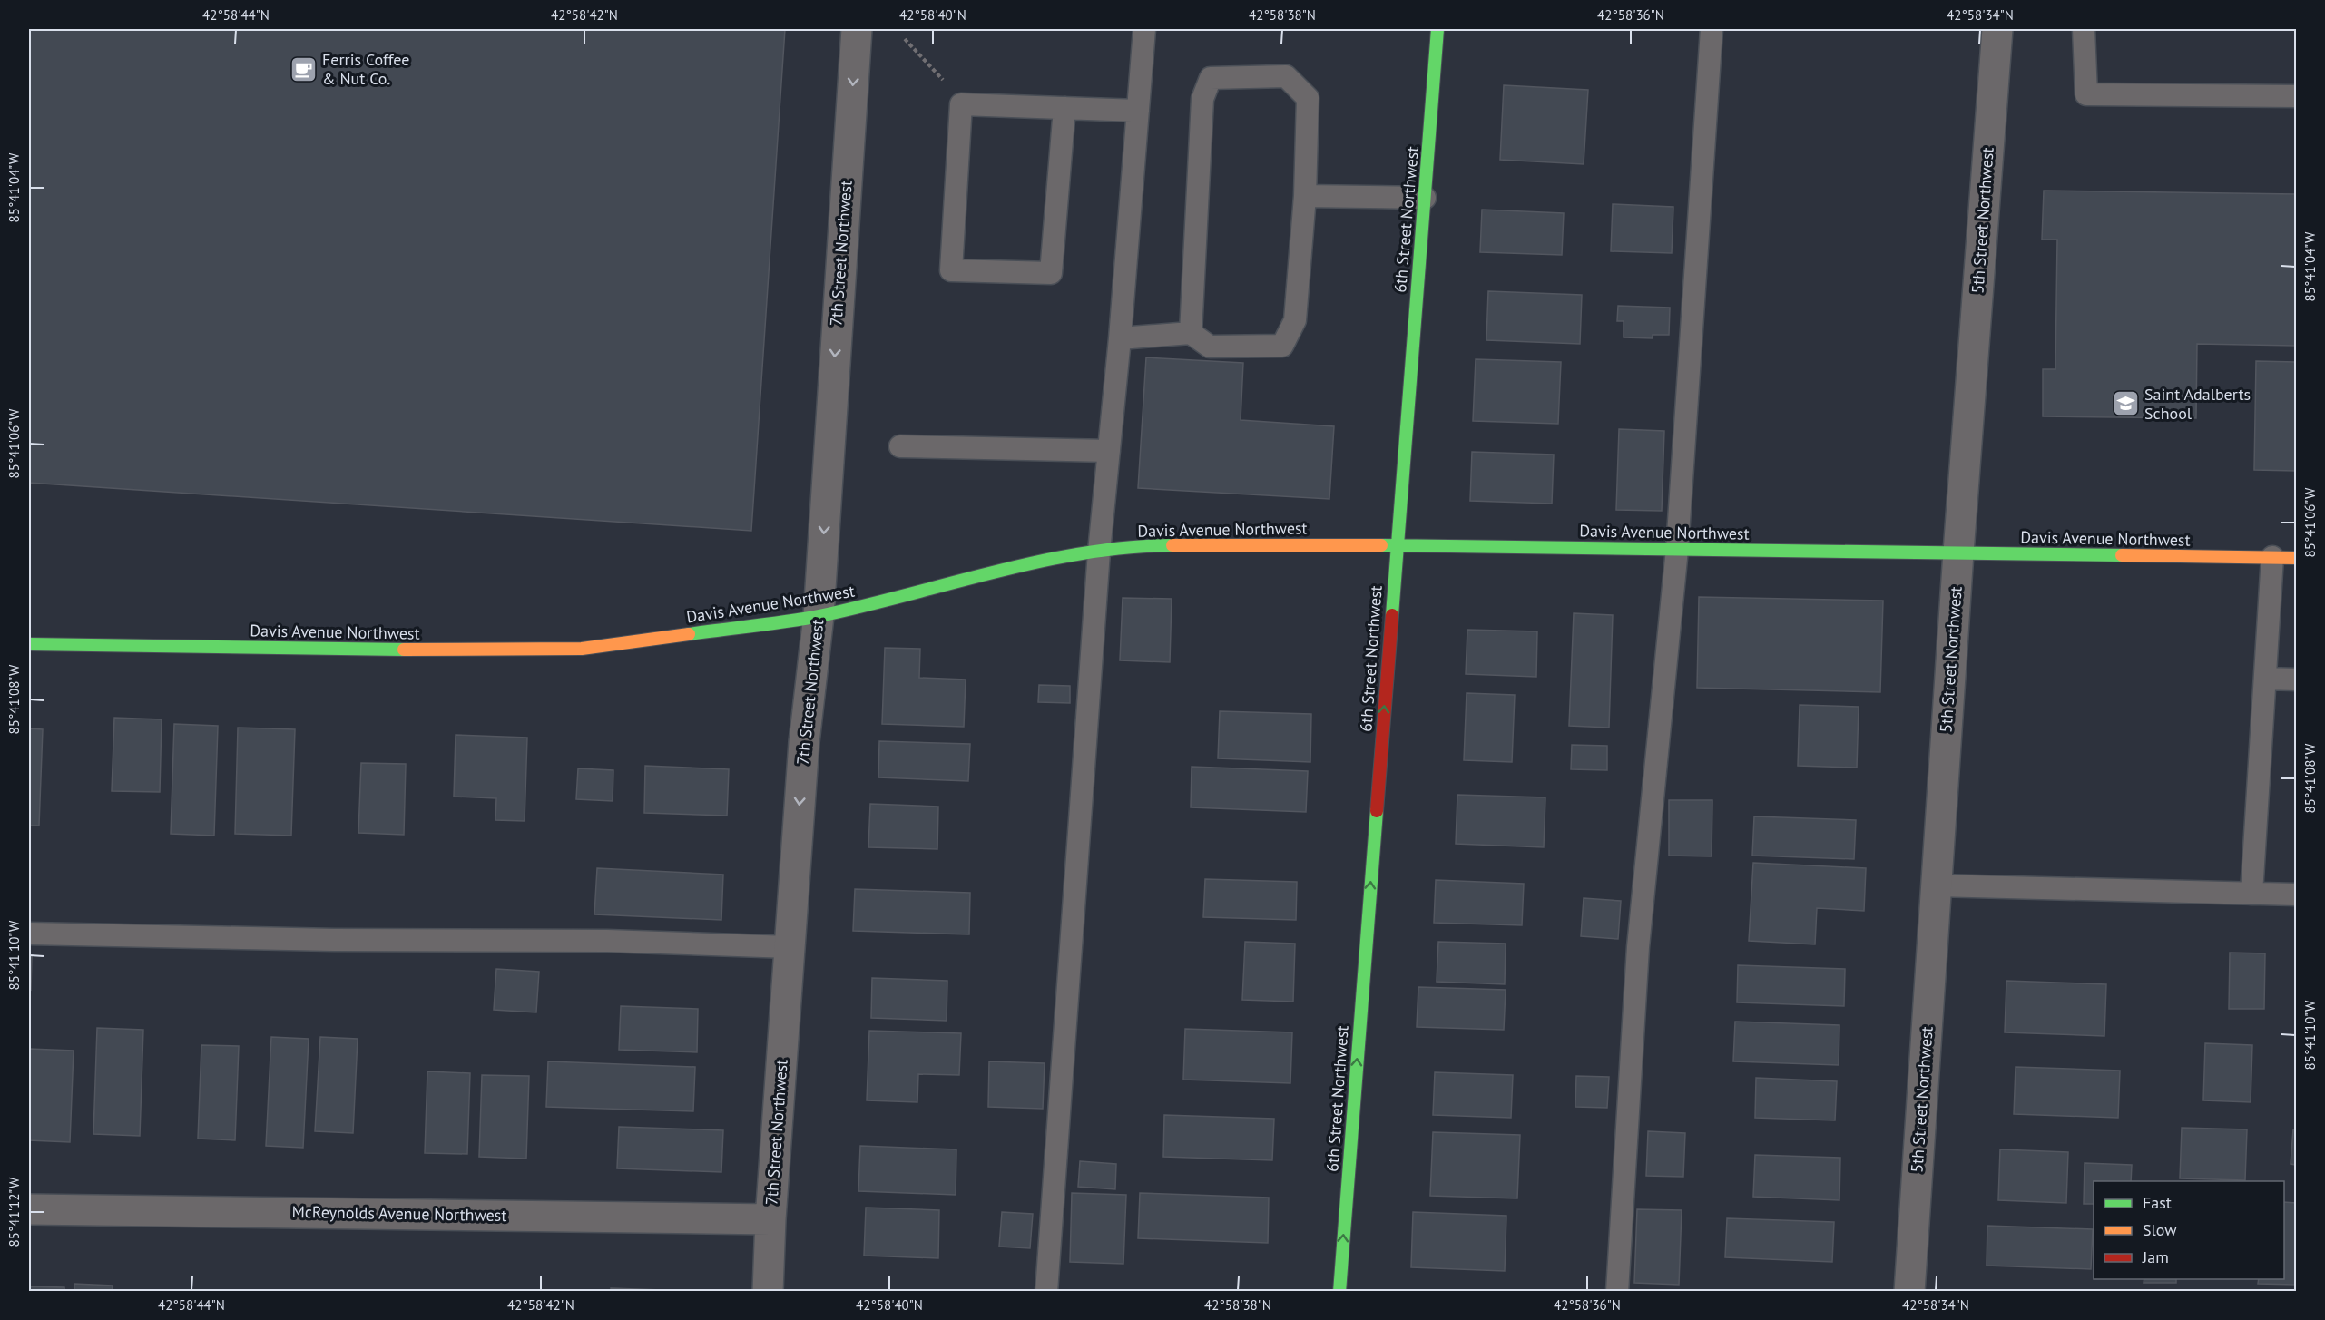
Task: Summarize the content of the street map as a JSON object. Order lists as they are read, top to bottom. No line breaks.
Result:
{"streets":{"street":["6th Street Northwest","5th Street Northwest","7th Street Northwest","Davis Avenue Northwest","McReynolds Avenue Northwest"]},"crossings":[["6th Street Northwest","Davis Avenue Northwest"],["5th Street Northwest","Davis Avenue Northwest"],["7th Street Northwest","Davis Avenue Northwest"],["7th Street Northwest","McReynolds Avenue Northwest"]],"one_way":["6th Street Northwest","7th Street Northwest"],"places":{"cafe":["Ferris Coffee & Nut Co."],"school or university":["Saint Adalberts School"]},"legend":["Fast","Slow","Jam"],"coordinates":["42°58'44\"N","42°58'42\"N","42°58'40\"N","42°58'38\"N","42°58'36\"N","42°58'34\"N","85°41'04\"W","85°41'06\"W","85°41'08\"W","85°41'10\"W","85°41'12\"W"]}
